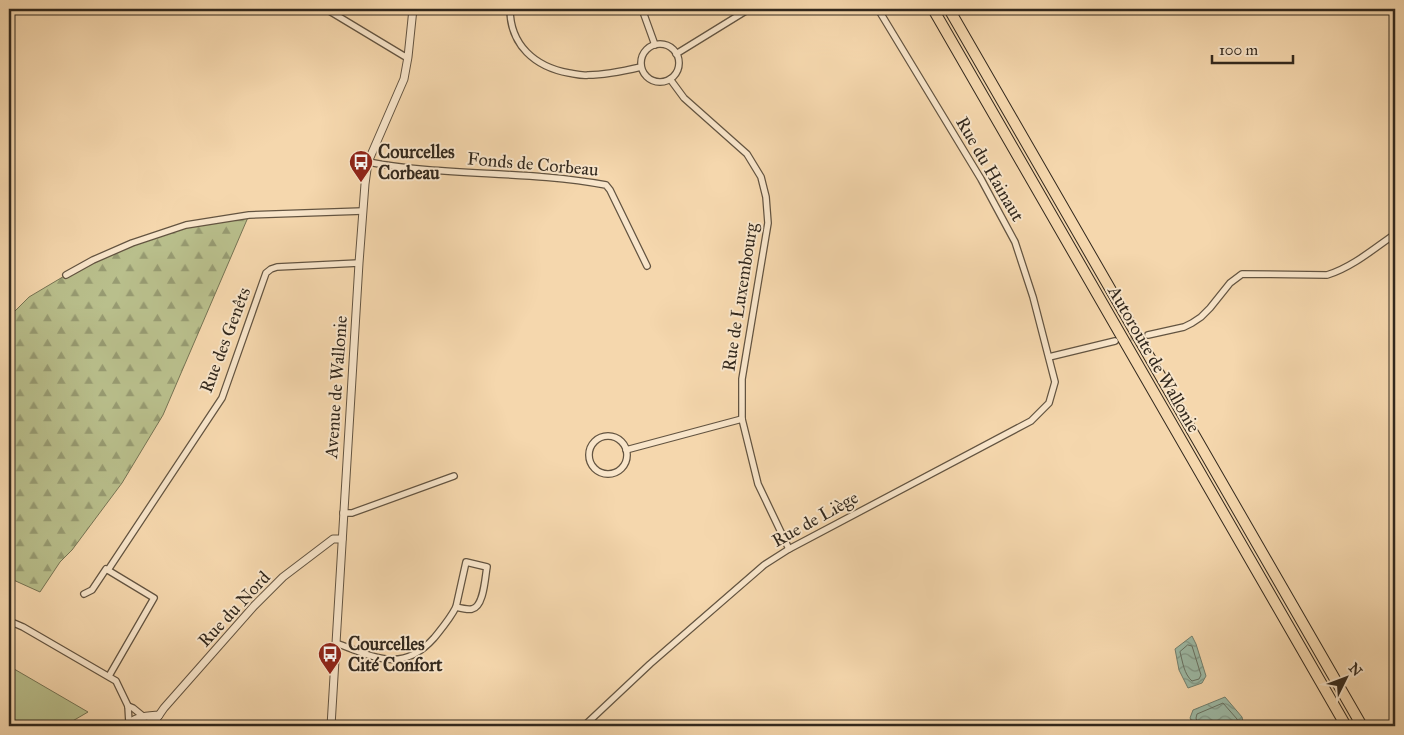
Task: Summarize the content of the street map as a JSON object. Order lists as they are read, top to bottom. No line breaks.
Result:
{"streets":{"highway":["Autoroute de Wallonie"],"street":["Fonds de Corbeau","Rue du Hainaut","Rue de Luxembourg","Rue des Genêts","Avenue de Wallonie","Rue de Liège","Rue du Nord"]},"crossings":[["Fonds de Corbeau","Avenue de Wallonie"],["Rue du Hainaut","Rue de Liège"],["Rue de Luxembourg","Rue de Liège"],["Rue des Genêts","Avenue de Wallonie"],["Avenue de Wallonie","Rue du Nord"]],"places":{"bus stop":["Courcelles Corbeau","Courcelles Cité Confort"]},"scale_bar":"100 m","north":"top right"}
